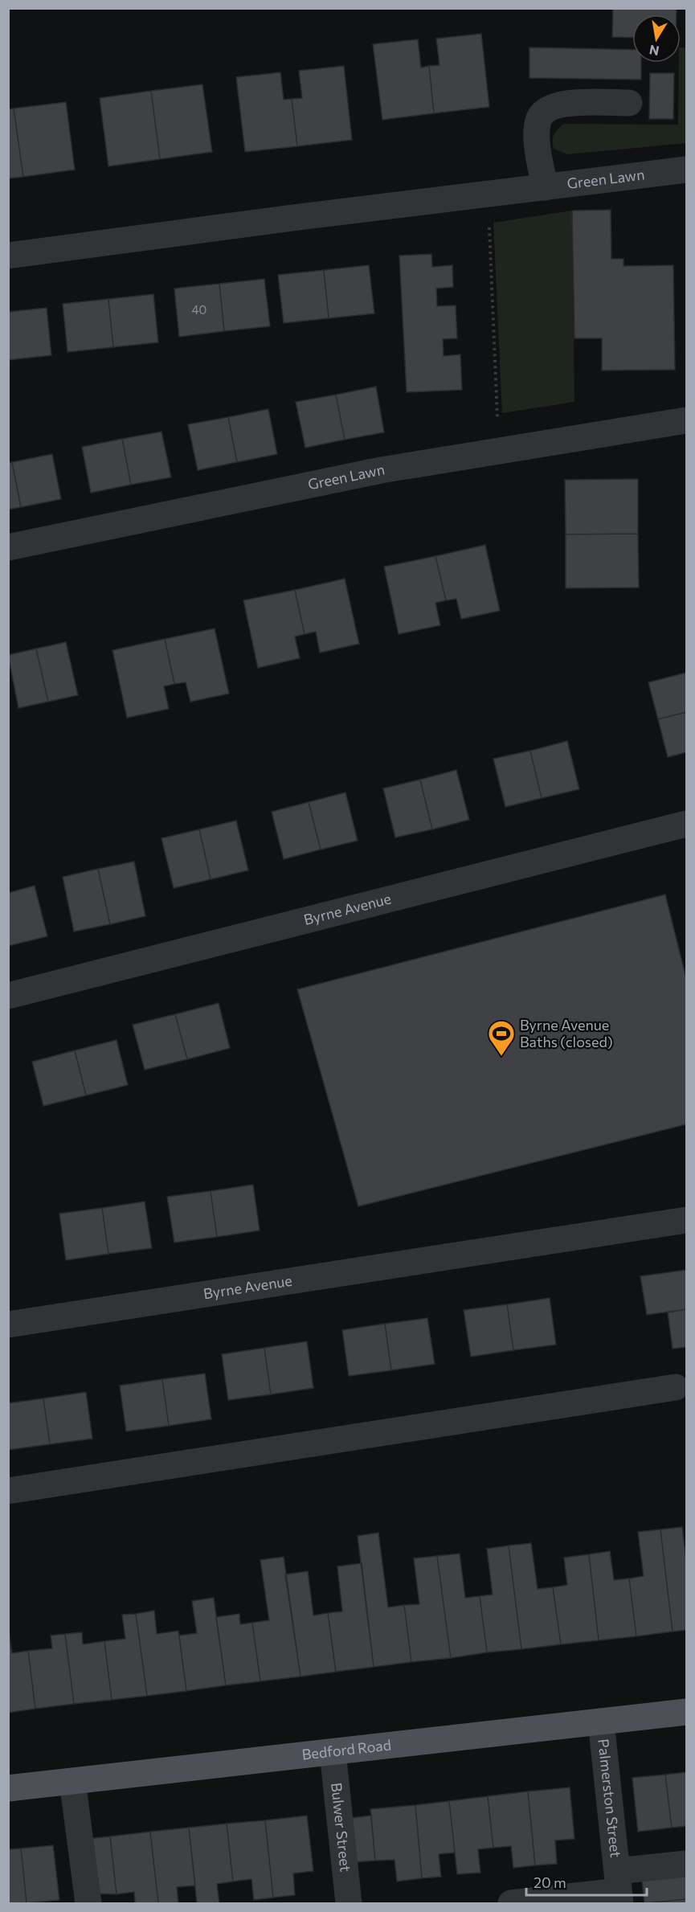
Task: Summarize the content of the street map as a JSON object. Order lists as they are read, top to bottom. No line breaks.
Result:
{"streets":{"main road":["Bedford Road"],"street":["Green Lawn","Byrne Avenue","Palmerston Street","Bulwer Street"]},"crossings":[["Bedford Road","Palmerston Street"],["Bedford Road","Bulwer Street"]],"places":{"sports":["Byrne Avenue Baths (closed)"]},"house_numbers":["40"],"scale_bar":"20 m","north":"bottom"}
